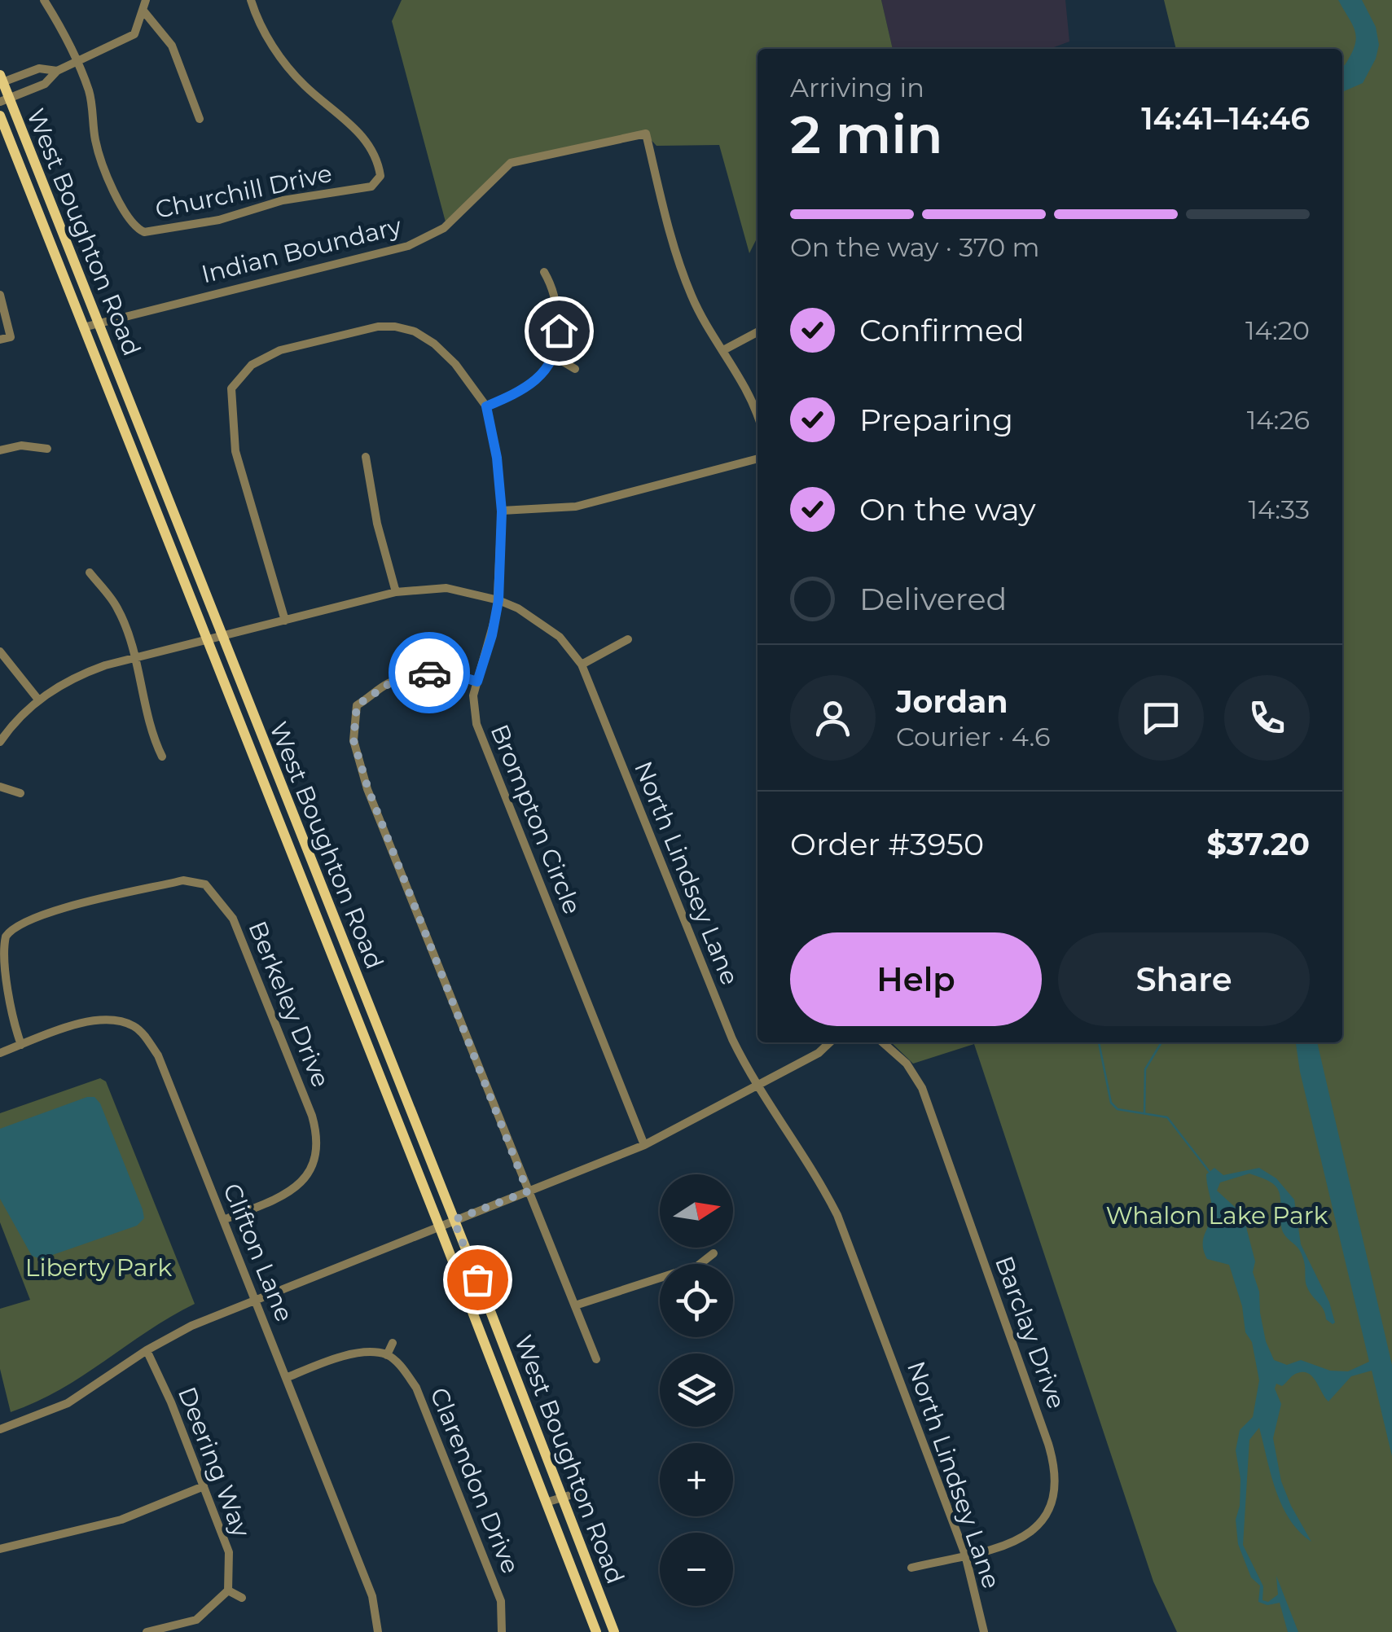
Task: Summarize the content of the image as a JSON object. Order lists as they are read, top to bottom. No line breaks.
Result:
{"streets":{"main road":["West Boughton Road"],"street":["Churchill Drive","Indian Boundary","Brompton Circle","North Lindsey Lane","Berkeley Drive","Clifton Lane","Barclay Drive","Deering Way","Clarendon Drive"]},"crossings":[["West Boughton Road","Indian Boundary"],["West Boughton Road","North Lindsey Lane"],["Brompton Circle","North Lindsey Lane"],["North Lindsey Lane","Barclay Drive"],["Berkeley Drive","Clifton Lane"]],"parks":["Whalon Lake Park","Liberty Park"],"north":"right","page":{"heading":["2 min","Arriving in","14:41–14:46"],"panel":["Jordan","Courier · 4.6","Order #3950","$37.20"],"bar":"On the way · 370 m","list":[["Confirmed","14:20"],["Preparing","14:26"],["On the way","14:33"],"Delivered"],"buttons":["Help","Share"],"map_buttons":["+","−"]}}
